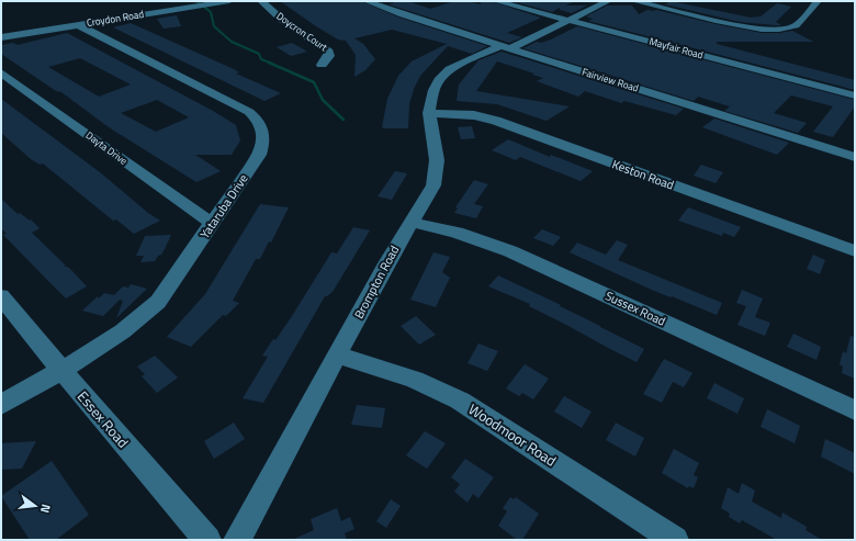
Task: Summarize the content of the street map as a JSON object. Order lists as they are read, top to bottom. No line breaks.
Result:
{"streets":{"street":["Croydon Road","Doycron Court","Mayfair Road","Fairview Road","Dayta Drive","Keston Road","Yataruba Drive","Brompton Road","Sussex Road","Essex Road","Woodmoor Road"]},"crossings":[["Croydon Road","Yataruba Drive"],["Mayfair Road","Brompton Road"],["Fairview Road","Brompton Road"],["Dayta Drive","Yataruba Drive"],["Keston Road","Brompton Road"],["Yataruba Drive","Essex Road"],["Brompton Road","Sussex Road"],["Brompton Road","Woodmoor Road"]],"north":"right"}
